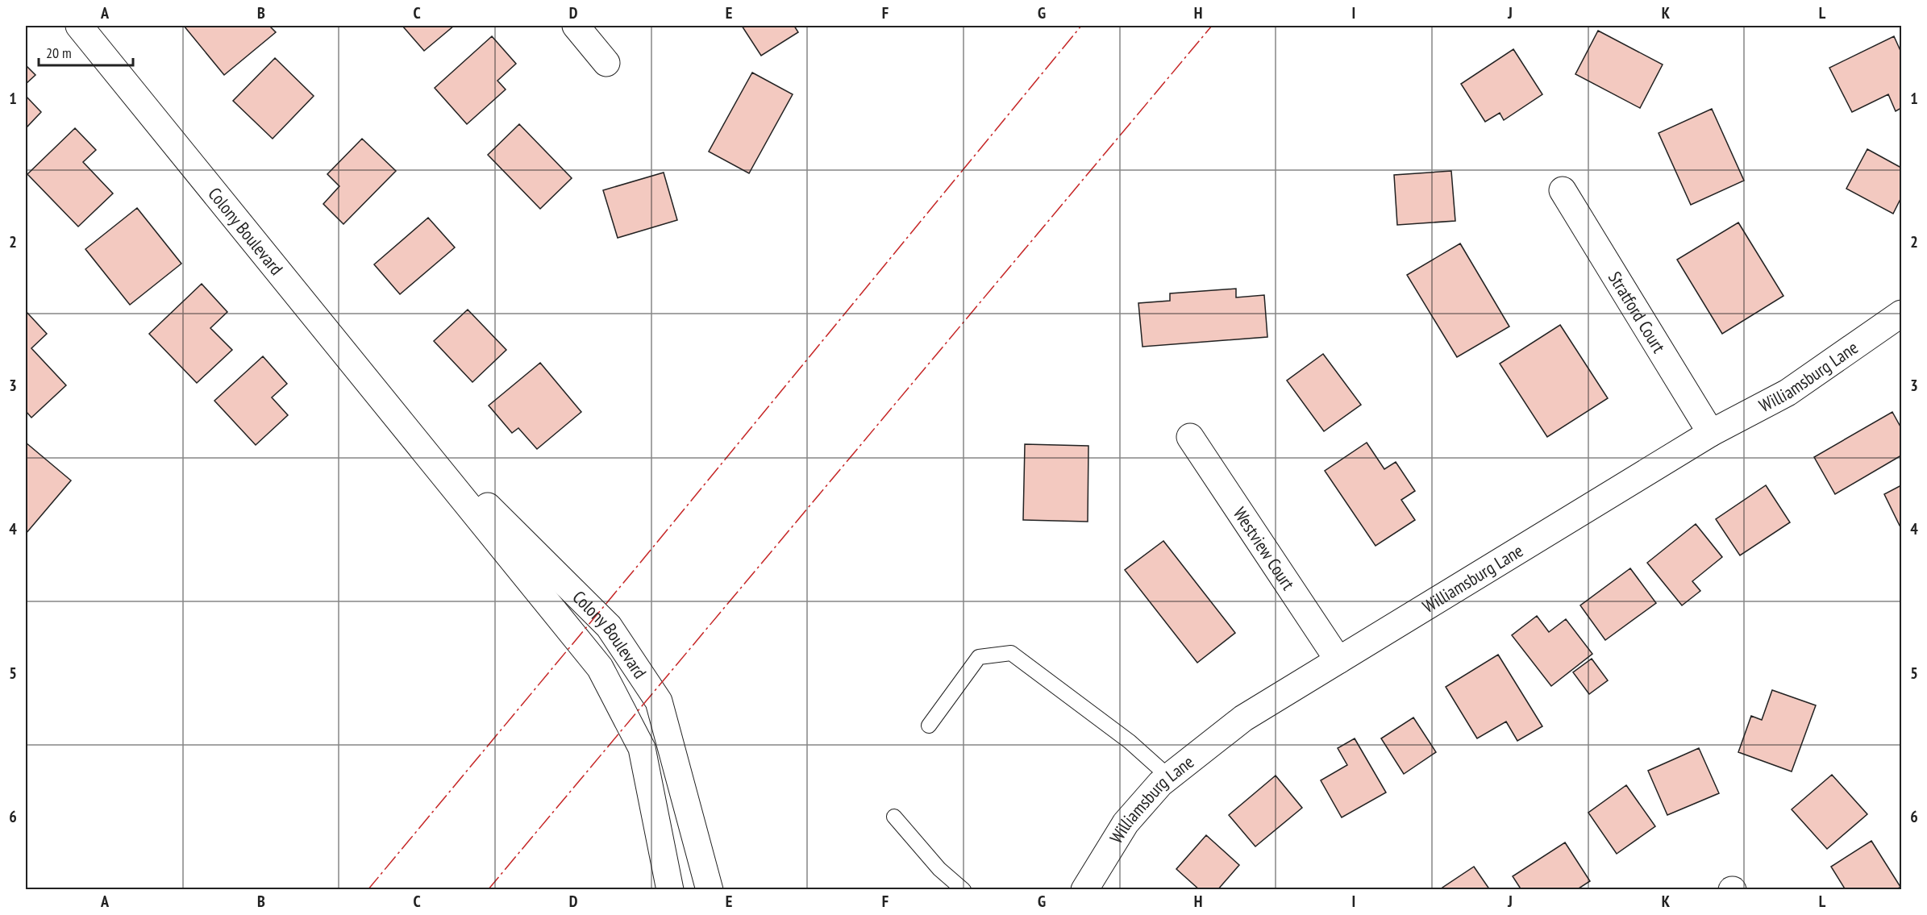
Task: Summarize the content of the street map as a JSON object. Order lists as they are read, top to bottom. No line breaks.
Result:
{"streets":{"street":["Colony Boulevard","Stratford Court","Williamsburg Lane","Westview Court"]},"crossings":[["Stratford Court","Williamsburg Lane"],["Williamsburg Lane","Westview Court"]],"scale_bar":"20 m","grid":{"columns":["A","B","C","D","E","F","G","H","I","J","K","L"],"rows":["1","2","3","4","5","6"]}}
